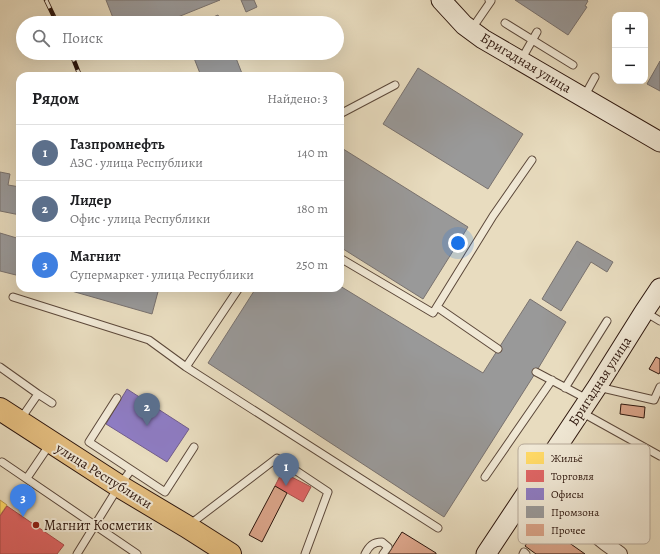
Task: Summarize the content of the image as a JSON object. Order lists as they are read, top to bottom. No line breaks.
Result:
{"streets":{"main road":["Бригадная улица","улица Республики"]},"places":["Магнит Косметик"],"legend":["Жильё","Торговля","Офисы","Промзона","Прочее"],"page":{"map_buttons":["+","−"],"search":"Поиск","heading":["Рядом","Найдено: 3"],"list":[{"mark":"1","name":"Газпромнефть","note":"АЗС · улица Республики","value":"140 m"},{"mark":"2","name":"Лидер","note":"Офис · улица Республики","value":"180 m"},{"mark":"3","name":"Магнит","note":"Супермаркет · улица Республики","value":"250 m"}],"pins":["2","1","3"]}}
